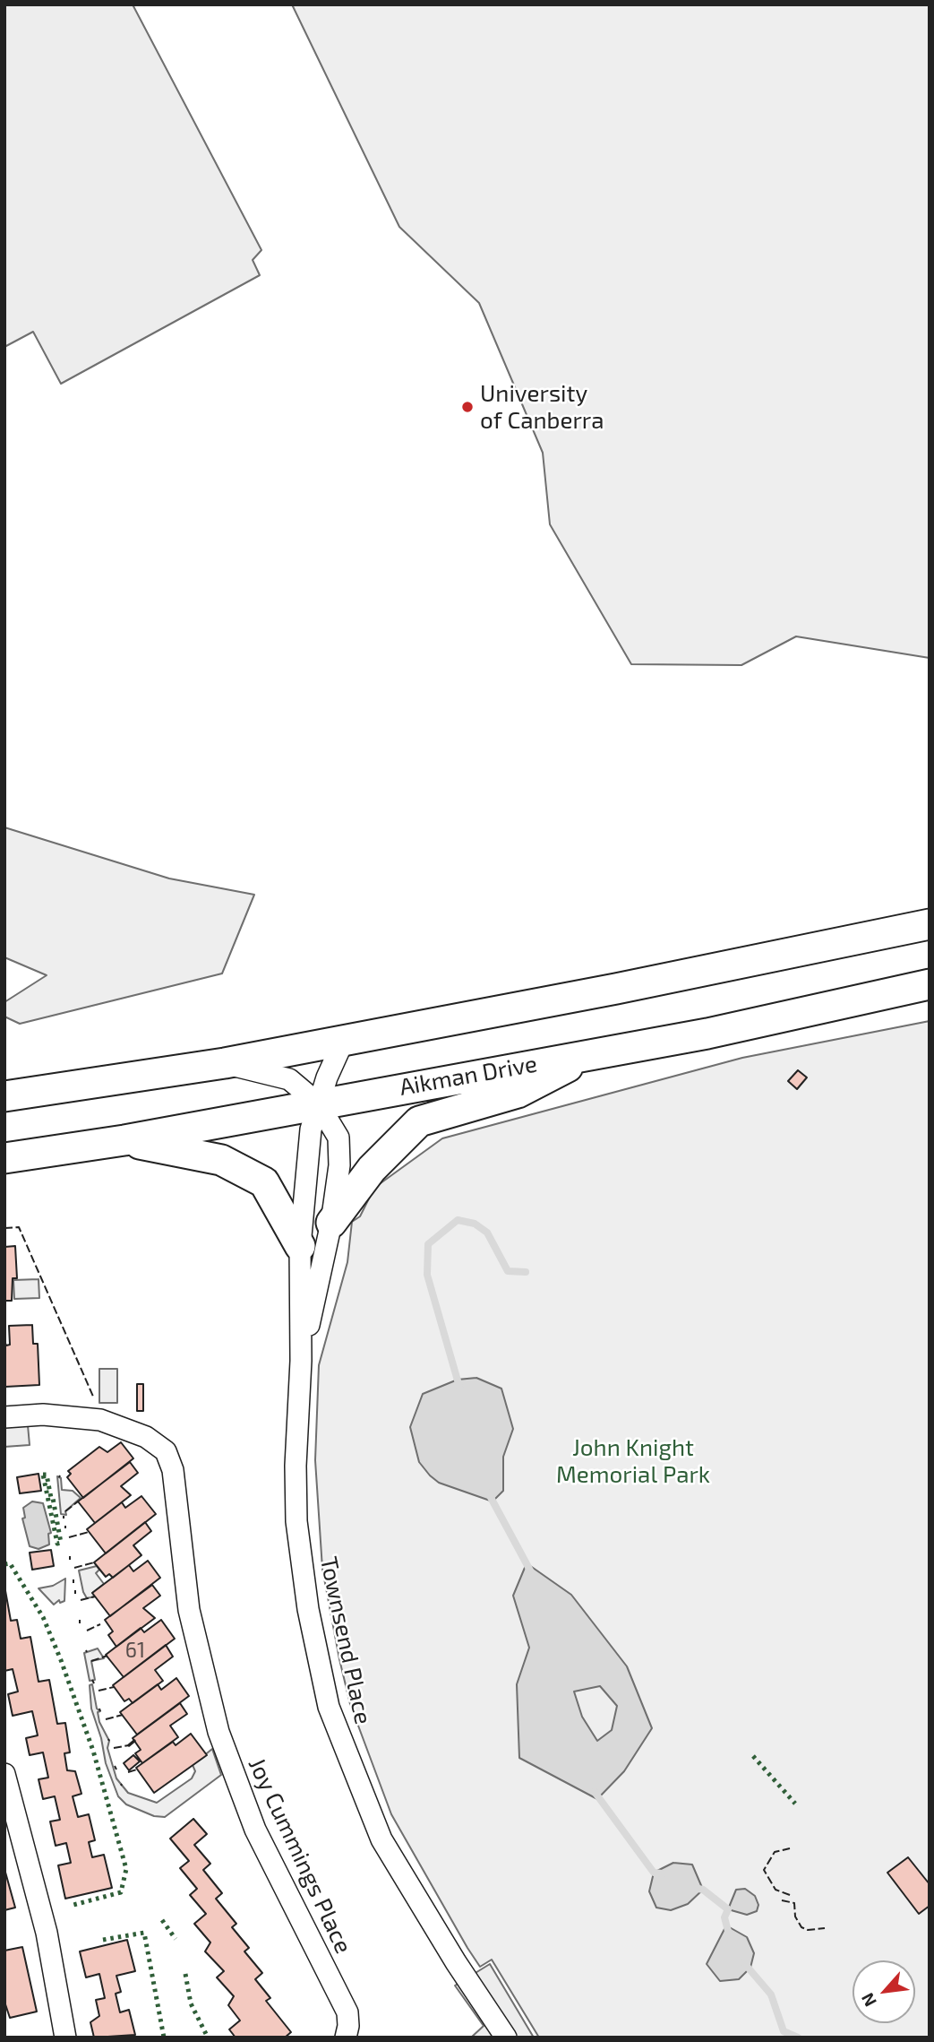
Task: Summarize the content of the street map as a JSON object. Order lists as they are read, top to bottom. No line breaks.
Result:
{"streets":{"main road":["Aikman Drive"],"street":["Townsend Place","Joy Cummings Place"]},"crossings":[["Aikman Drive","Townsend Place"]],"parks":["John Knight Memorial Park"],"places":["University of Canberra"],"house_numbers":["61"],"north":"bottom left"}
